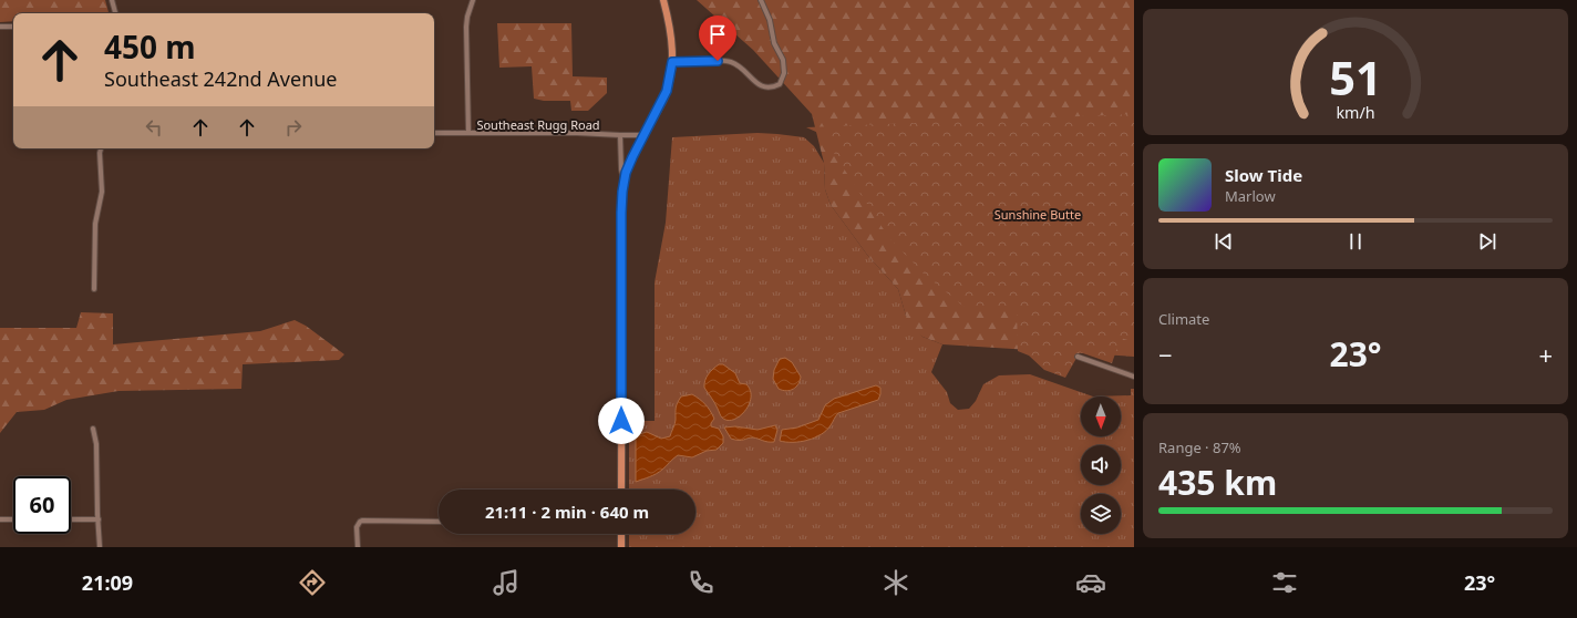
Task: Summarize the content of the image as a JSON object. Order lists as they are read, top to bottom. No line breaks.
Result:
{"streets":{"street":["Southeast Rugg Road"]},"parks":["Sunshine Butte"],"north":"bottom","page":{"turn":["450 m","Southeast 242nd Avenue"],"song":["Slow Tide","Marlow"],"tile":["Climate",["Range · 87%","435 km"]],"heat":["−","23°","+"],"limit":"60","trip":"21:11 · 2 min · 640 m","tabs":["21:09","23°"],"gauge":["51","km/h"]}}
